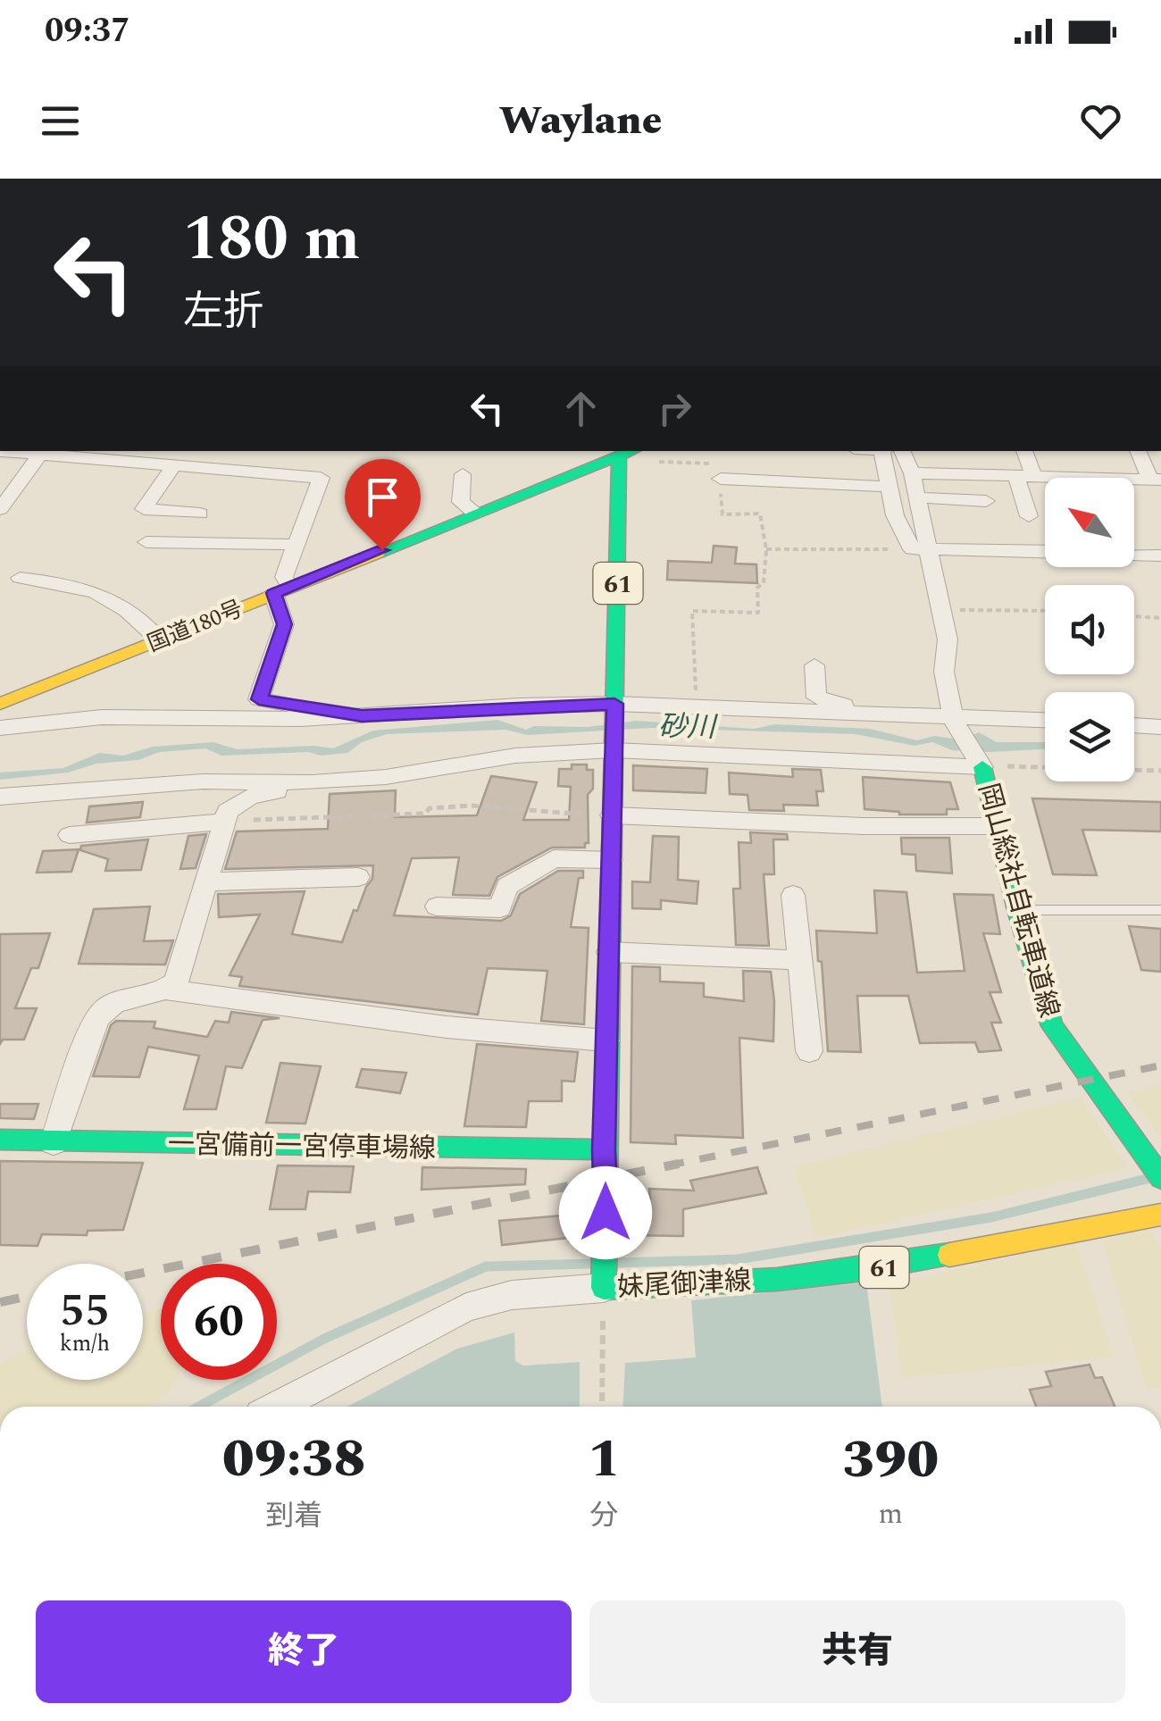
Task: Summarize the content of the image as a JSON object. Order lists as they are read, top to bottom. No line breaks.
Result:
{"streets":{"main road":["61","国道180号","岡山総社自転車道線","一宮備前一宮停車場線","妹尾御津線"]},"crossings":[["国道180号","妹尾御津線"],["一宮備前一宮停車場線","妹尾御津線"]],"water":["砂川"],"north":"top left","page":{"status":"09:37","header":"Waylane","turn":["180 m","左折"],"speed":"55 km/h","limit":"60","eta":["09:38","到着","1","分","390","m"],"buttons":["終了","共有"]}}
